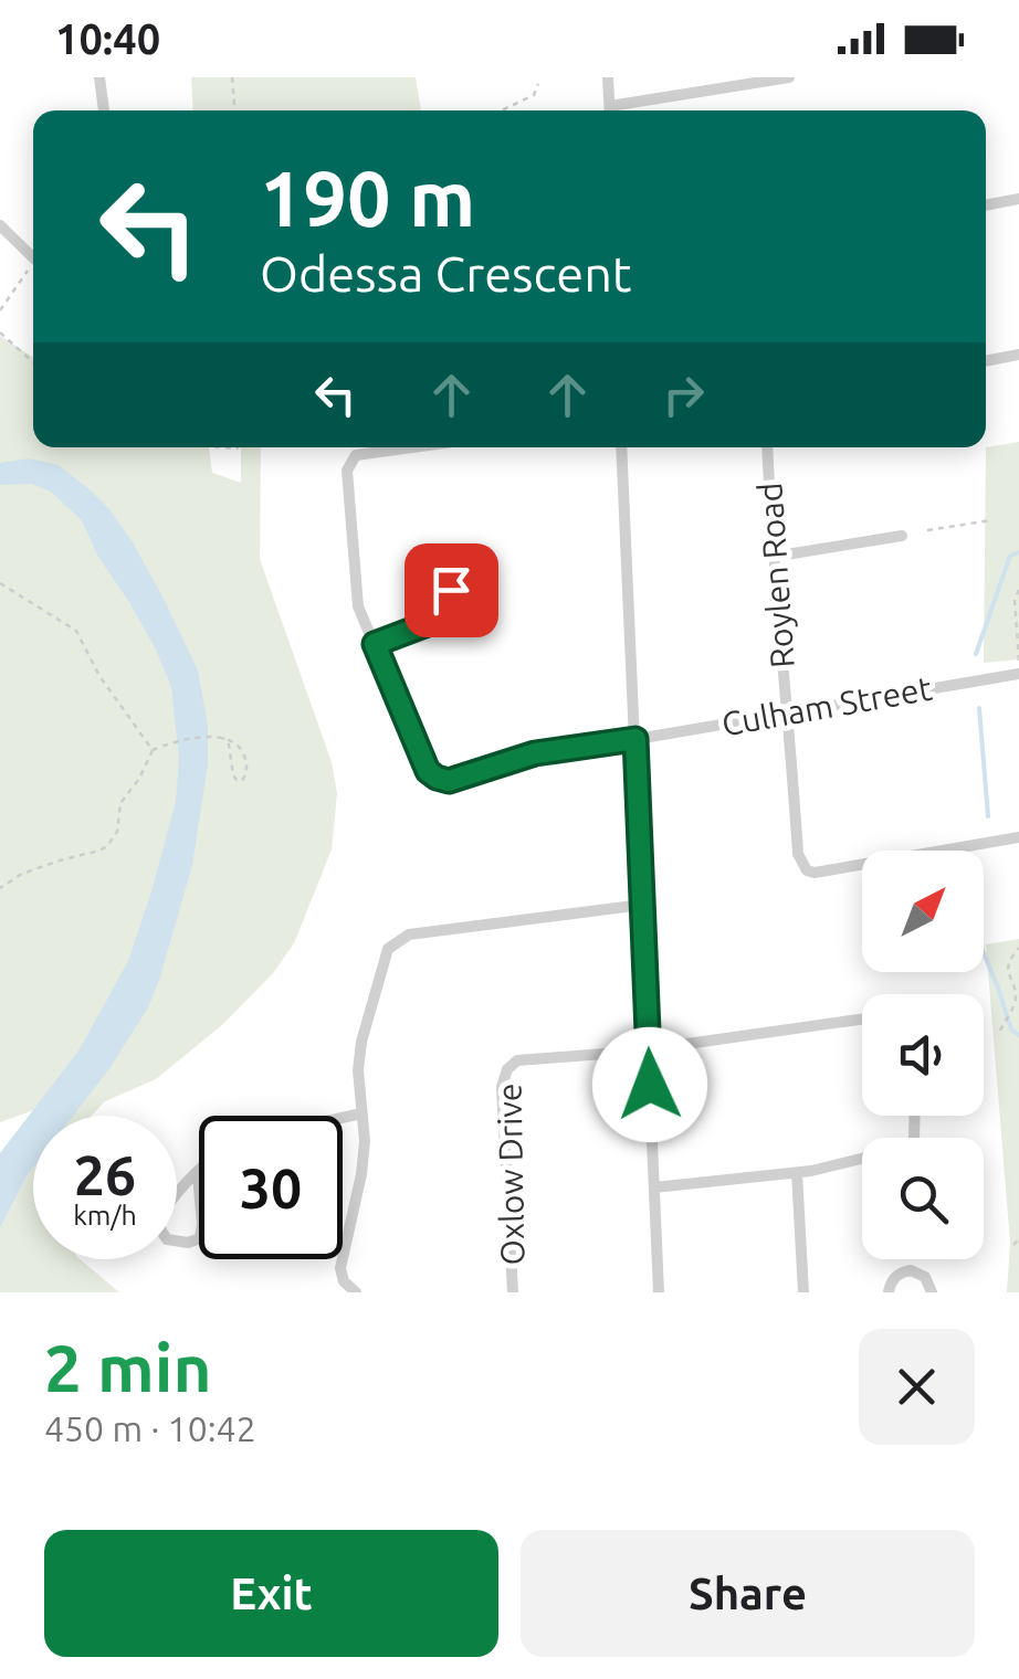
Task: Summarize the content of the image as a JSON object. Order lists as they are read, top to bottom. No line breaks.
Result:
{"streets":{"street":["Roylen Road","Culham Street","Oxlow Drive"]},"crossings":[["Roylen Road","Culham Street"]],"north":"top right","page":{"status":"10:40","turn":["190 m","Odessa Crescent"],"speed":"26 km/h","limit":"30","heading":["2 min","450 m · 10:42"],"buttons":["Exit","Share"]}}
